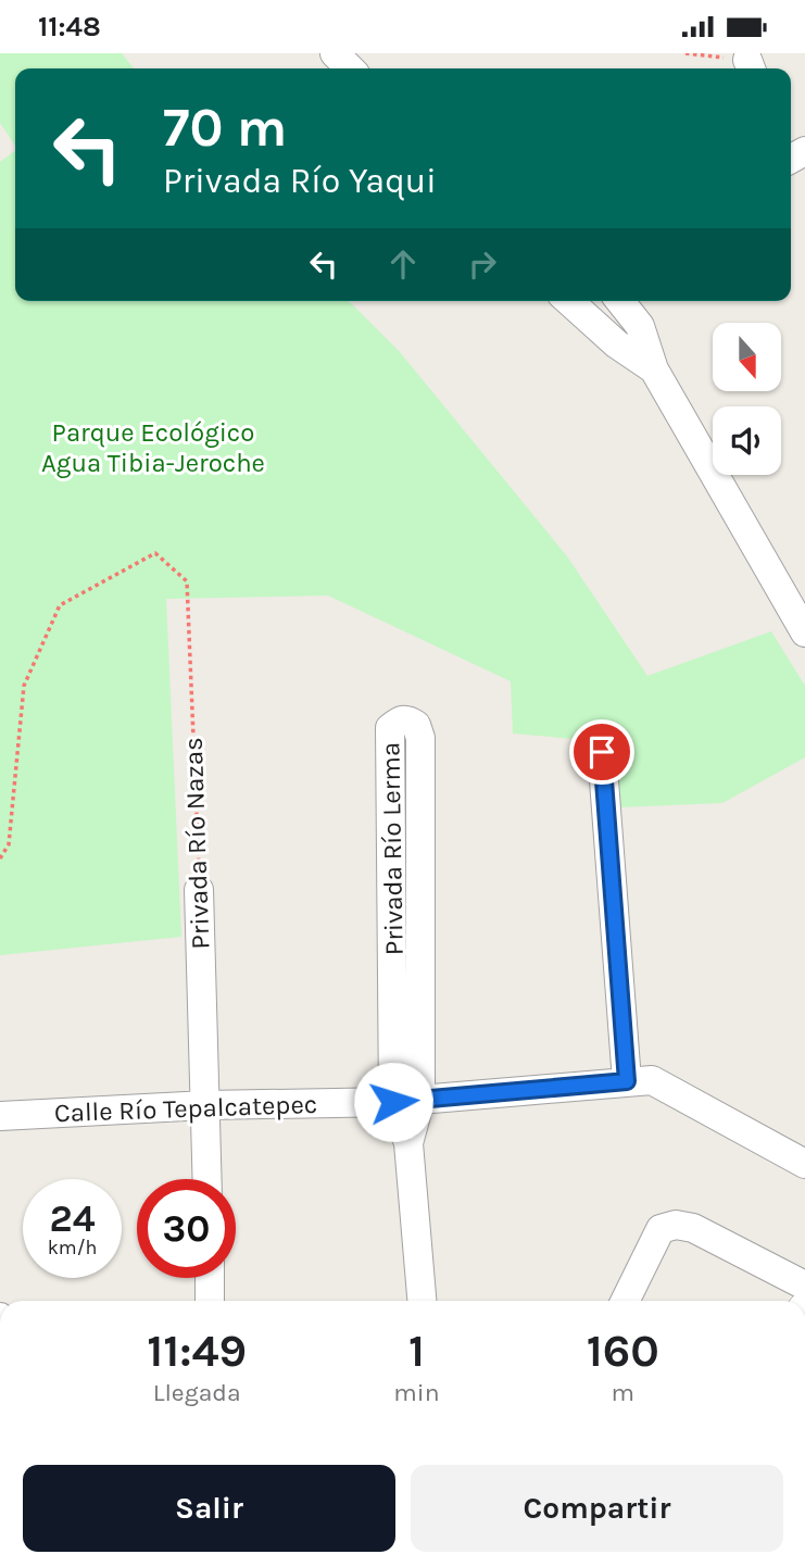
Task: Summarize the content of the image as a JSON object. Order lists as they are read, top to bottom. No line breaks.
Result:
{"streets":{"street":["Privada Río Nazas","Privada Río Lerma","Calle Río Tepalcatepec"]},"crossings":[["Privada Río Nazas","Calle Río Tepalcatepec"],["Privada Río Lerma","Calle Río Tepalcatepec"]],"parks":["Parque Ecológico Agua Tibia-Jeroche"],"north":"bottom","page":{"status":"11:48","turn":["70 m","Privada Río Yaqui"],"speed":"24 km/h","limit":"30","eta":["11:49","Llegada","1","min","160","m"],"buttons":["Salir","Compartir"]}}
